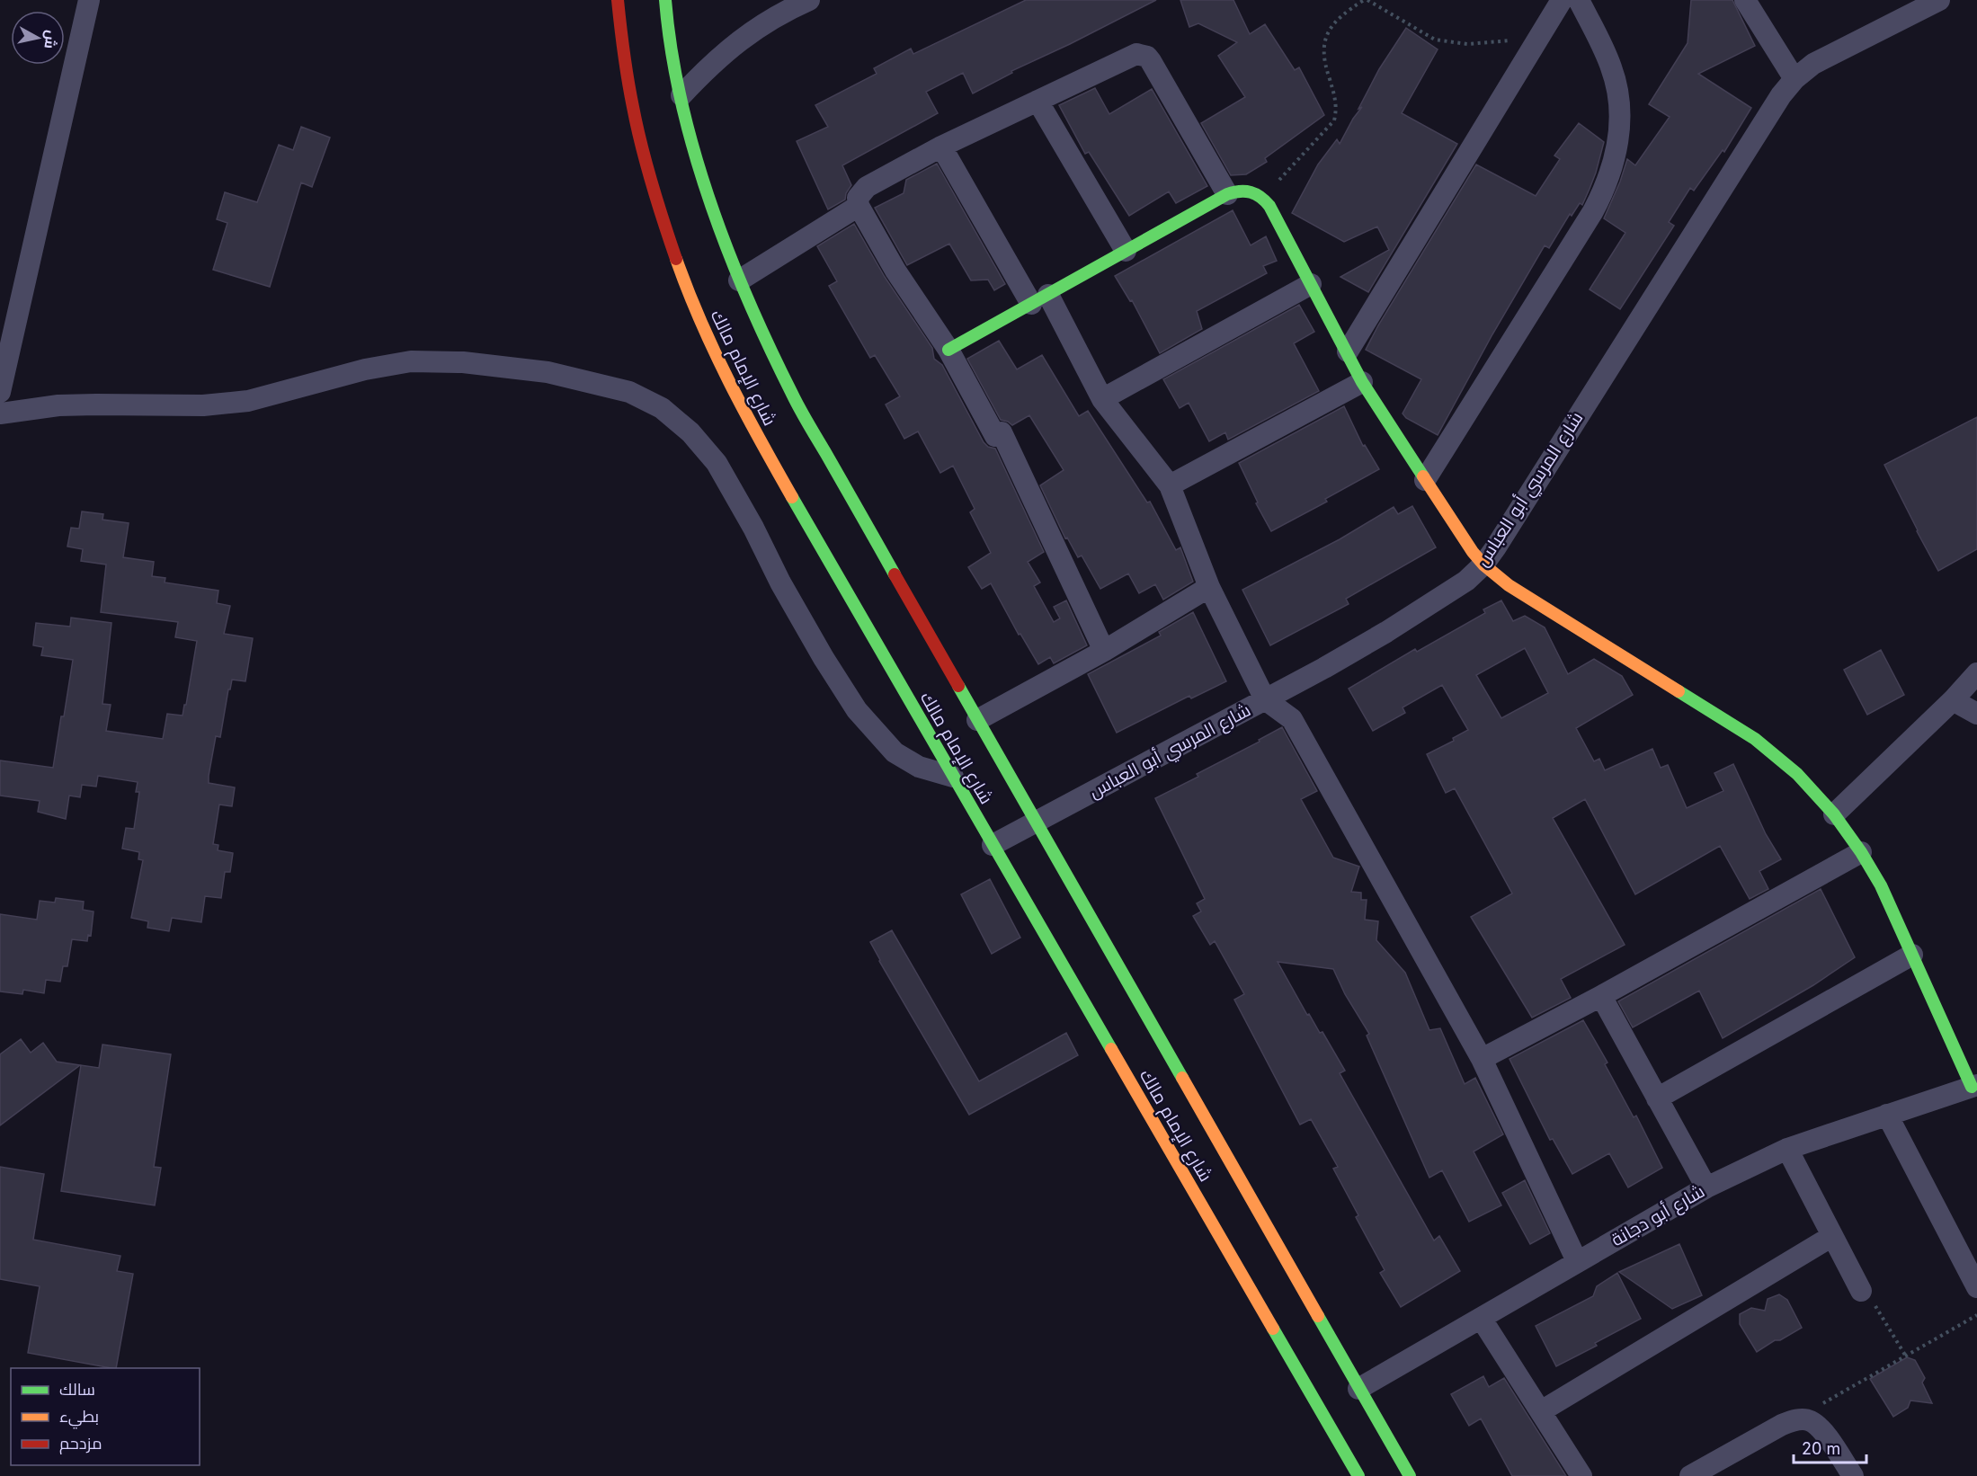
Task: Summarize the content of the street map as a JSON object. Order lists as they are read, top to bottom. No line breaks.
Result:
{"streets":{"street":["شارع الإمام مالك","شارع المرسي أبو العباس","شارع أبو دجانة"]},"crossings":[["شارع الإمام مالك","شارع المرسي أبو العباس"],["شارع الإمام مالك","شارع أبو دجانة"]],"legend":["سالك","بطيء","مزدحم"],"scale_bar":"20 m","north":"right"}
